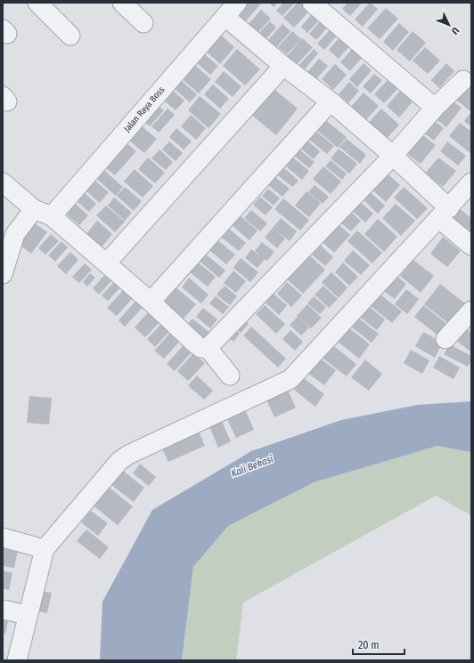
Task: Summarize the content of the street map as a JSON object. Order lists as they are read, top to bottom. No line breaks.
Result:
{"streets":{"street":["Jalan Raya Boss"]},"water":["Kali Bekasi"],"scale_bar":"20 m","north":"bottom right"}
